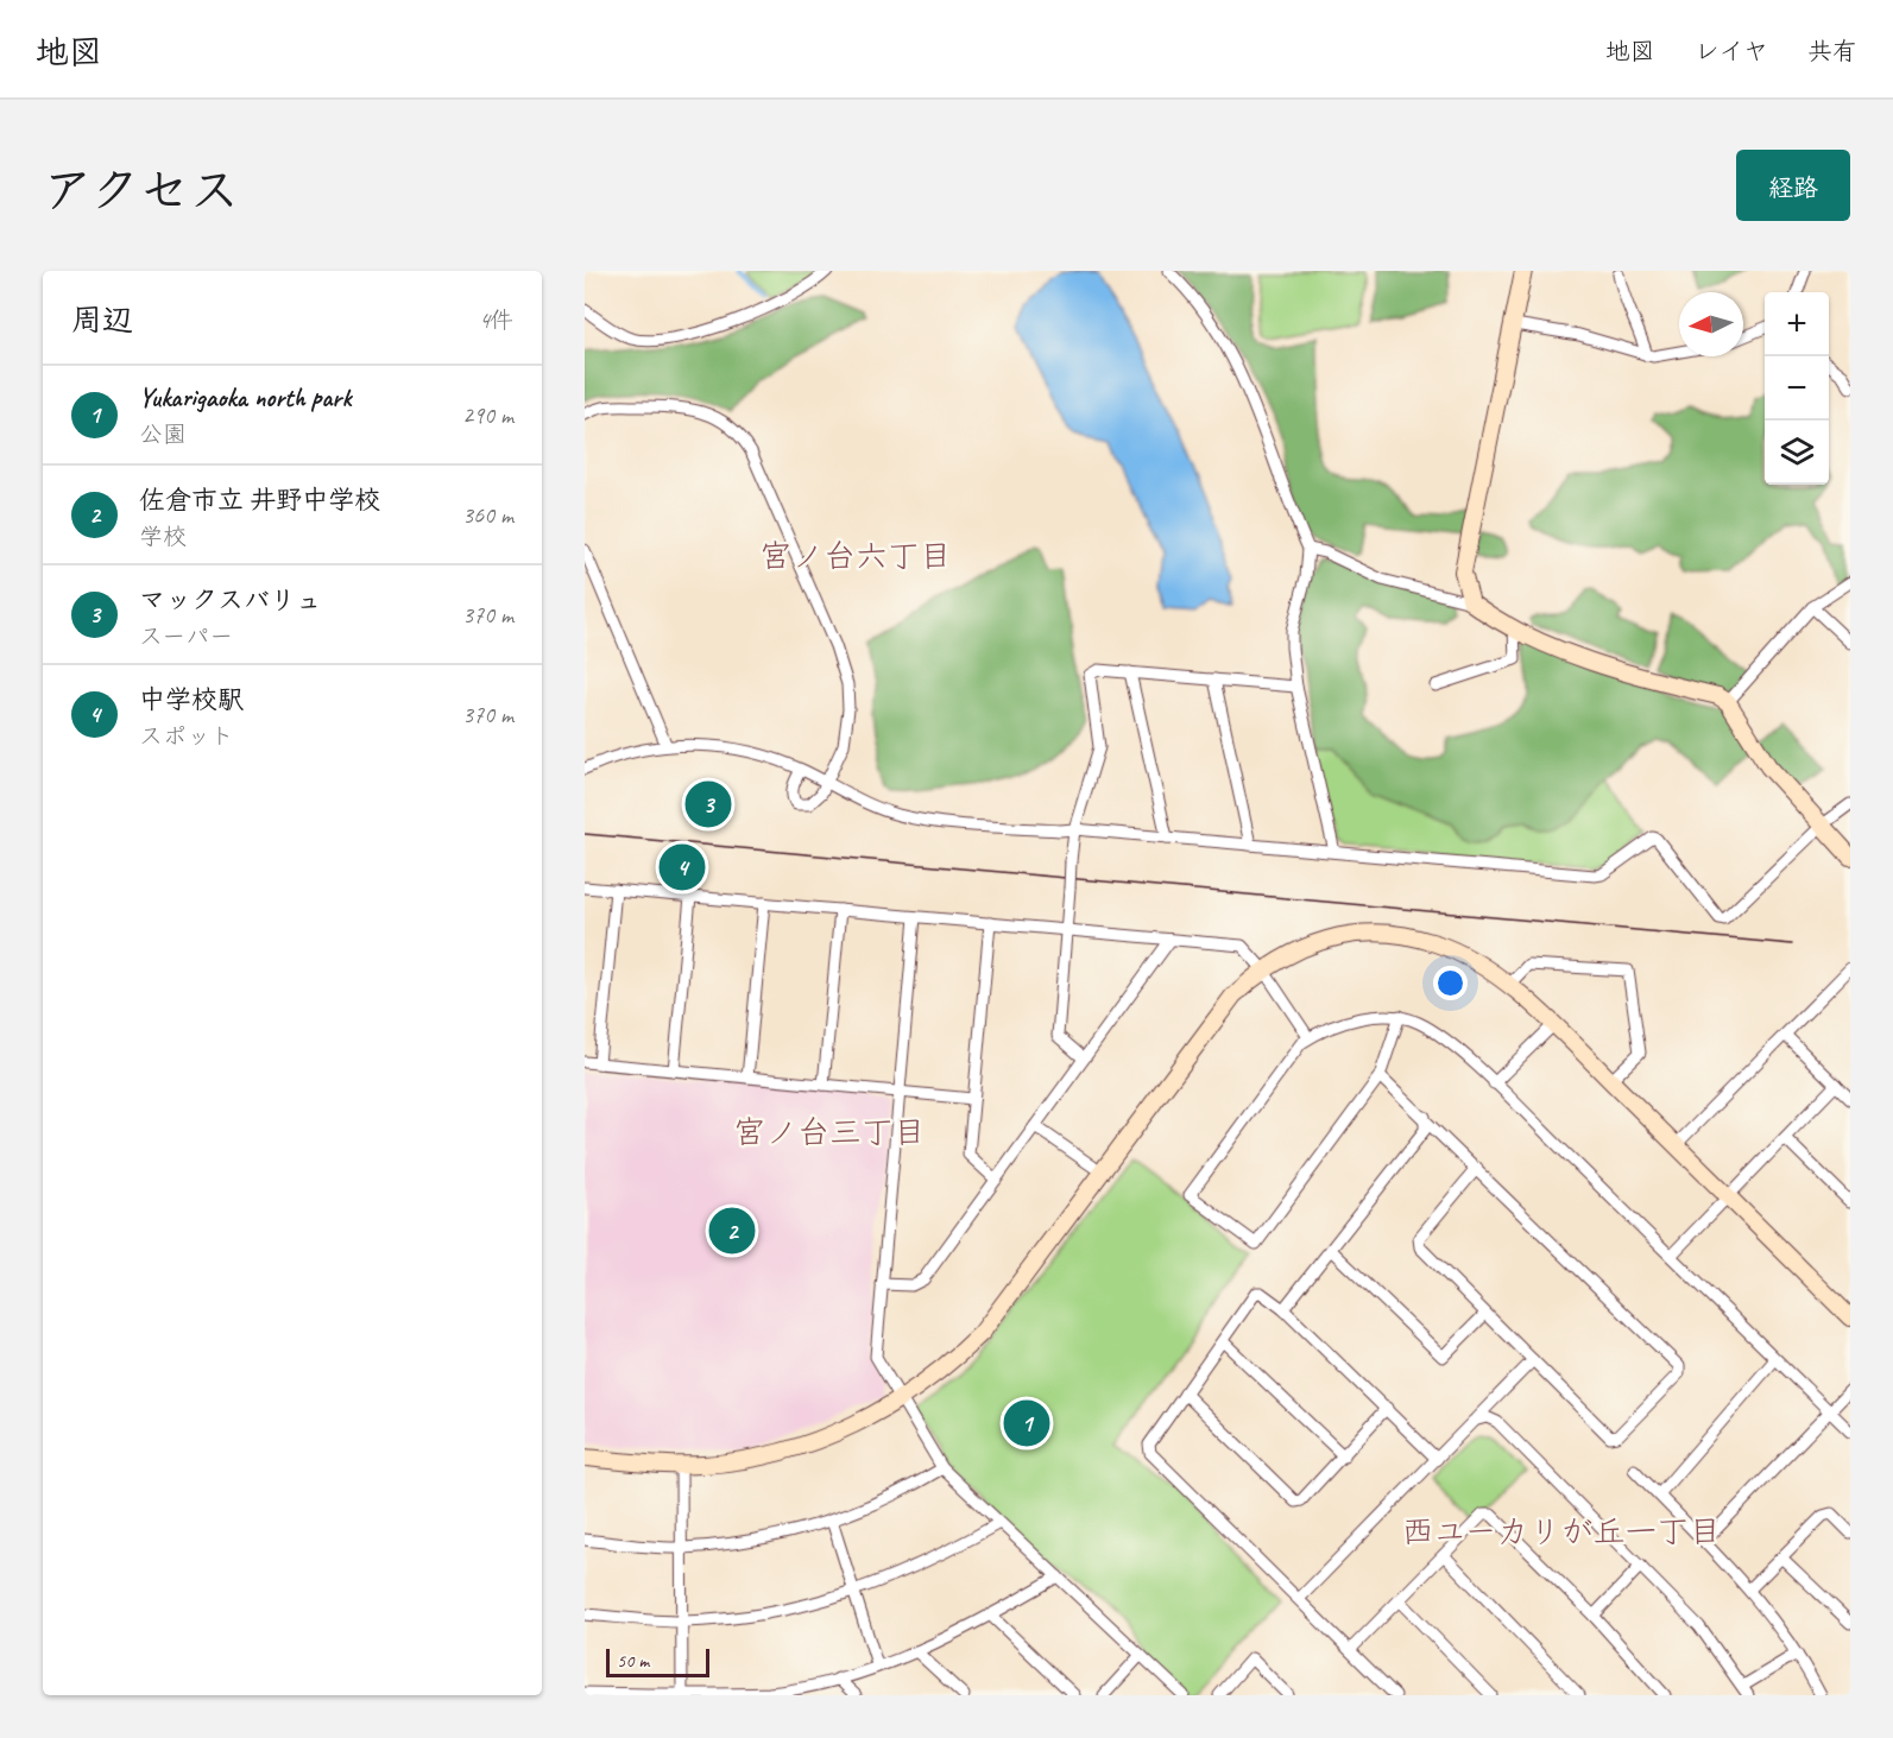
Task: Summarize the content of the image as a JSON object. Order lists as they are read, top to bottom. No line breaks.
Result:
{"districts":["宮ノ台六丁目","宮ノ台三丁目","西ユーカリが丘一丁目"],"scale_bar":"50 m","north":"left","page":{"header":"地図","nav":["地図","レイヤ","共有"],"title":"アクセス","buttons":"経路","heading":["周辺","4件"],"map_buttons":["+","−"],"list":[{"mark":"1","name":"Yukarigaoka north park","note":"公園","value":"290 m"},{"mark":"2","name":"佐倉市立 井野中学校","note":"学校","value":"360 m"},{"mark":"3","name":"マックスバリュ","note":"スーパー","value":"370 m"},{"mark":"4","name":"中学校駅","note":"スポット","value":"370 m"}],"pins":["3","4","2","1"],"scale":"50 m"}}
